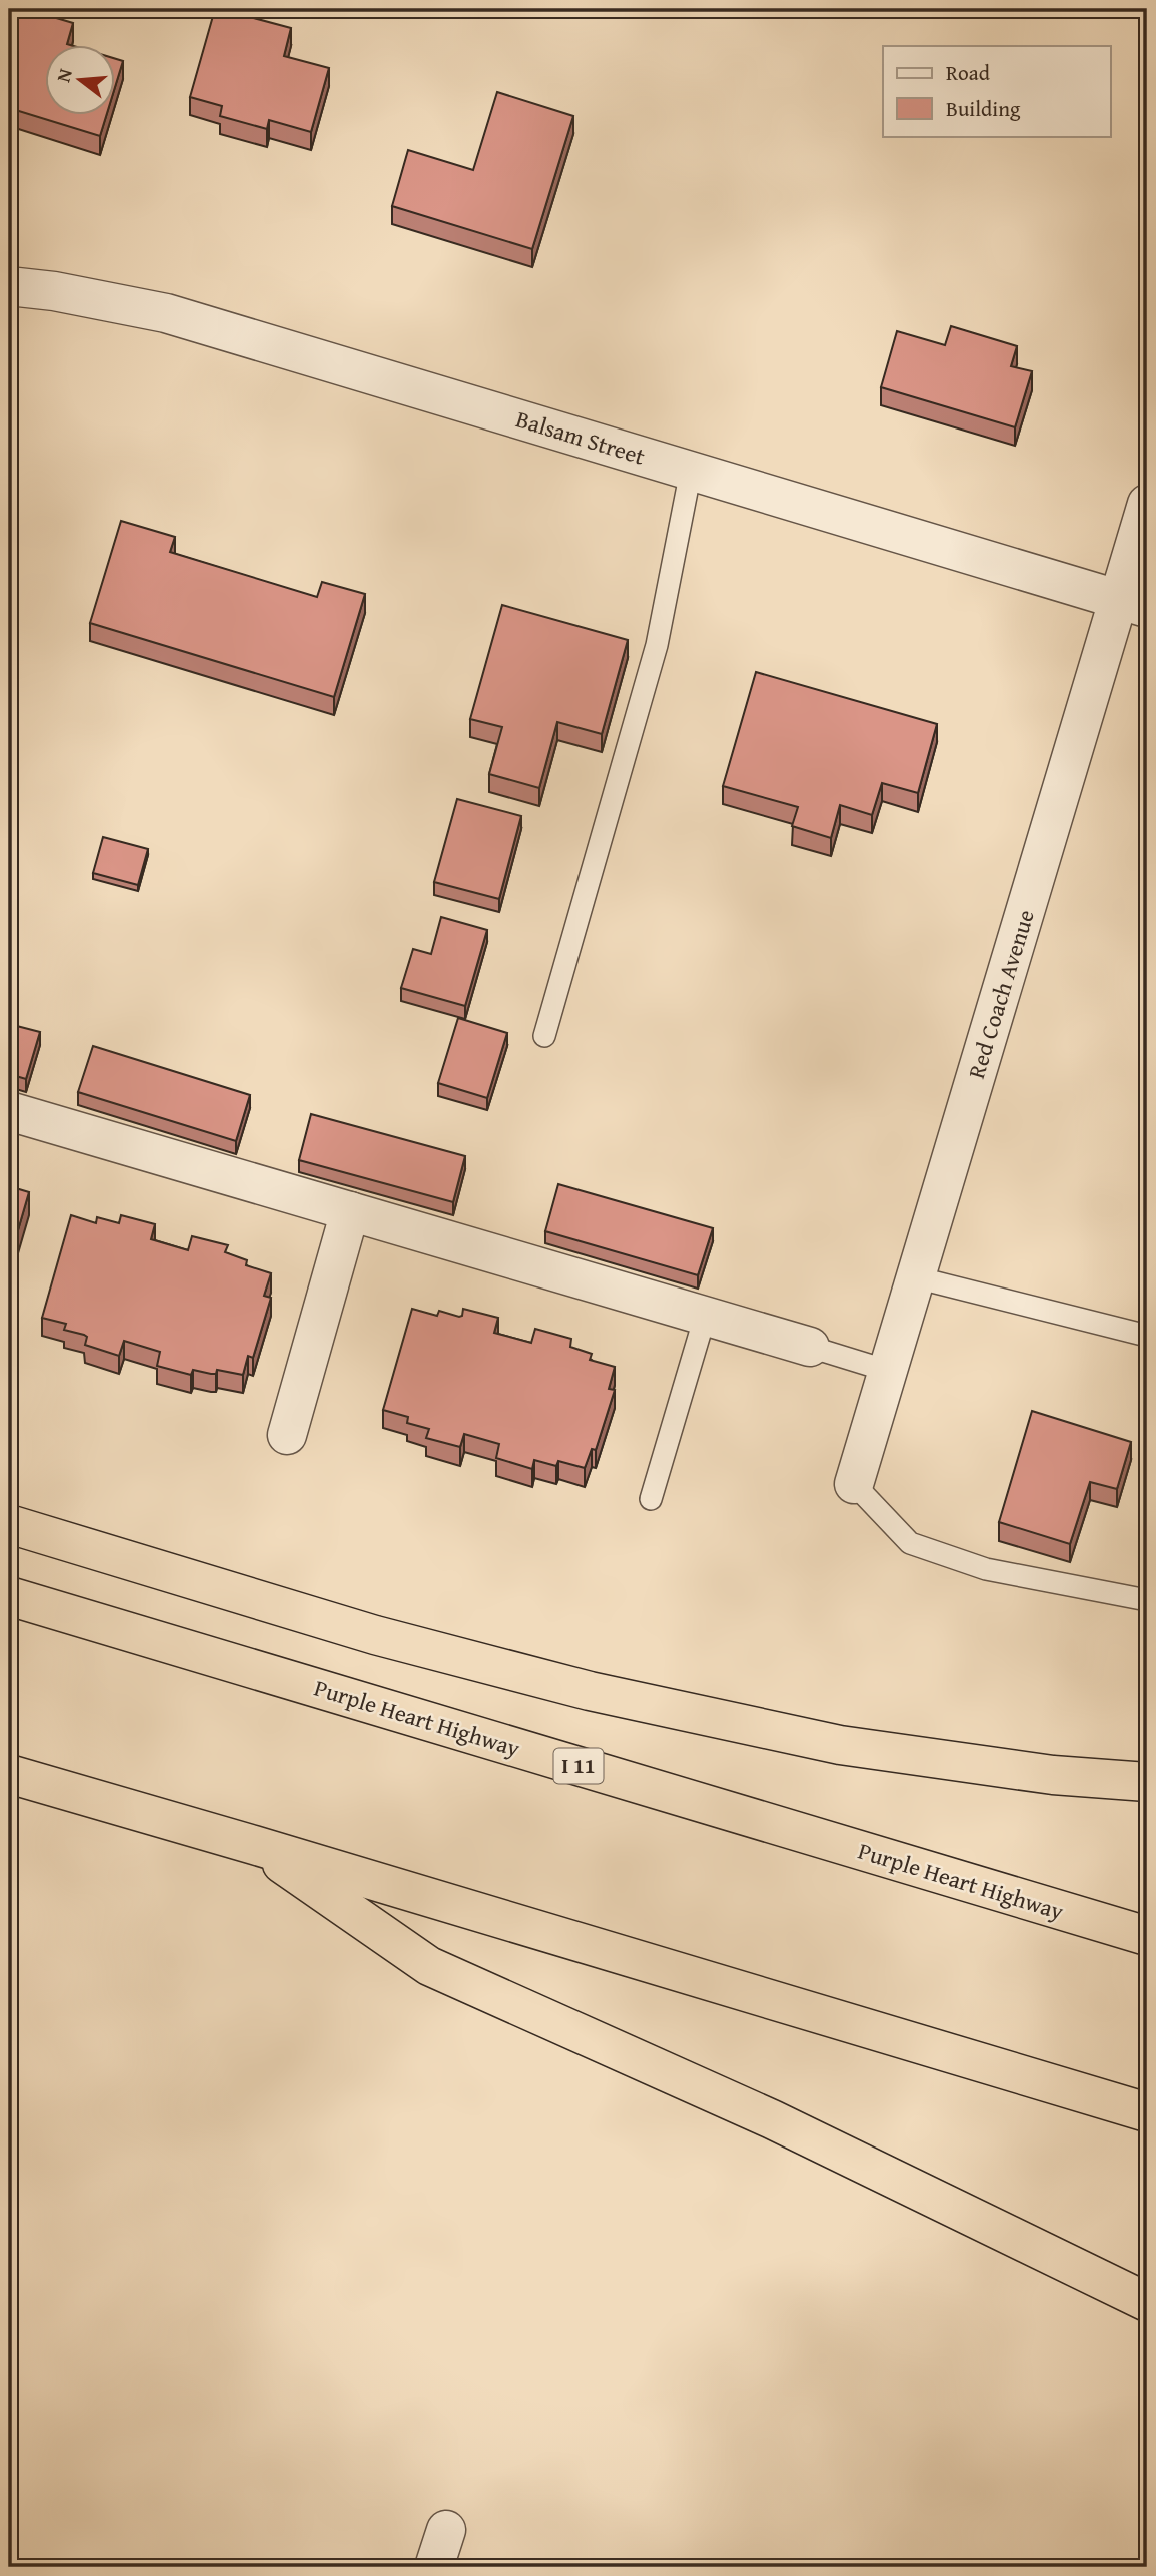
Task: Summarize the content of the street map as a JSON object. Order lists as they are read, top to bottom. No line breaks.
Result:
{"streets":{"highway":["Purple Heart Highway","I 11"],"street":["Balsam Street","Red Coach Avenue"]},"crossings":[["Balsam Street","Red Coach Avenue"]],"legend":["Road","Building"],"north":"left"}
